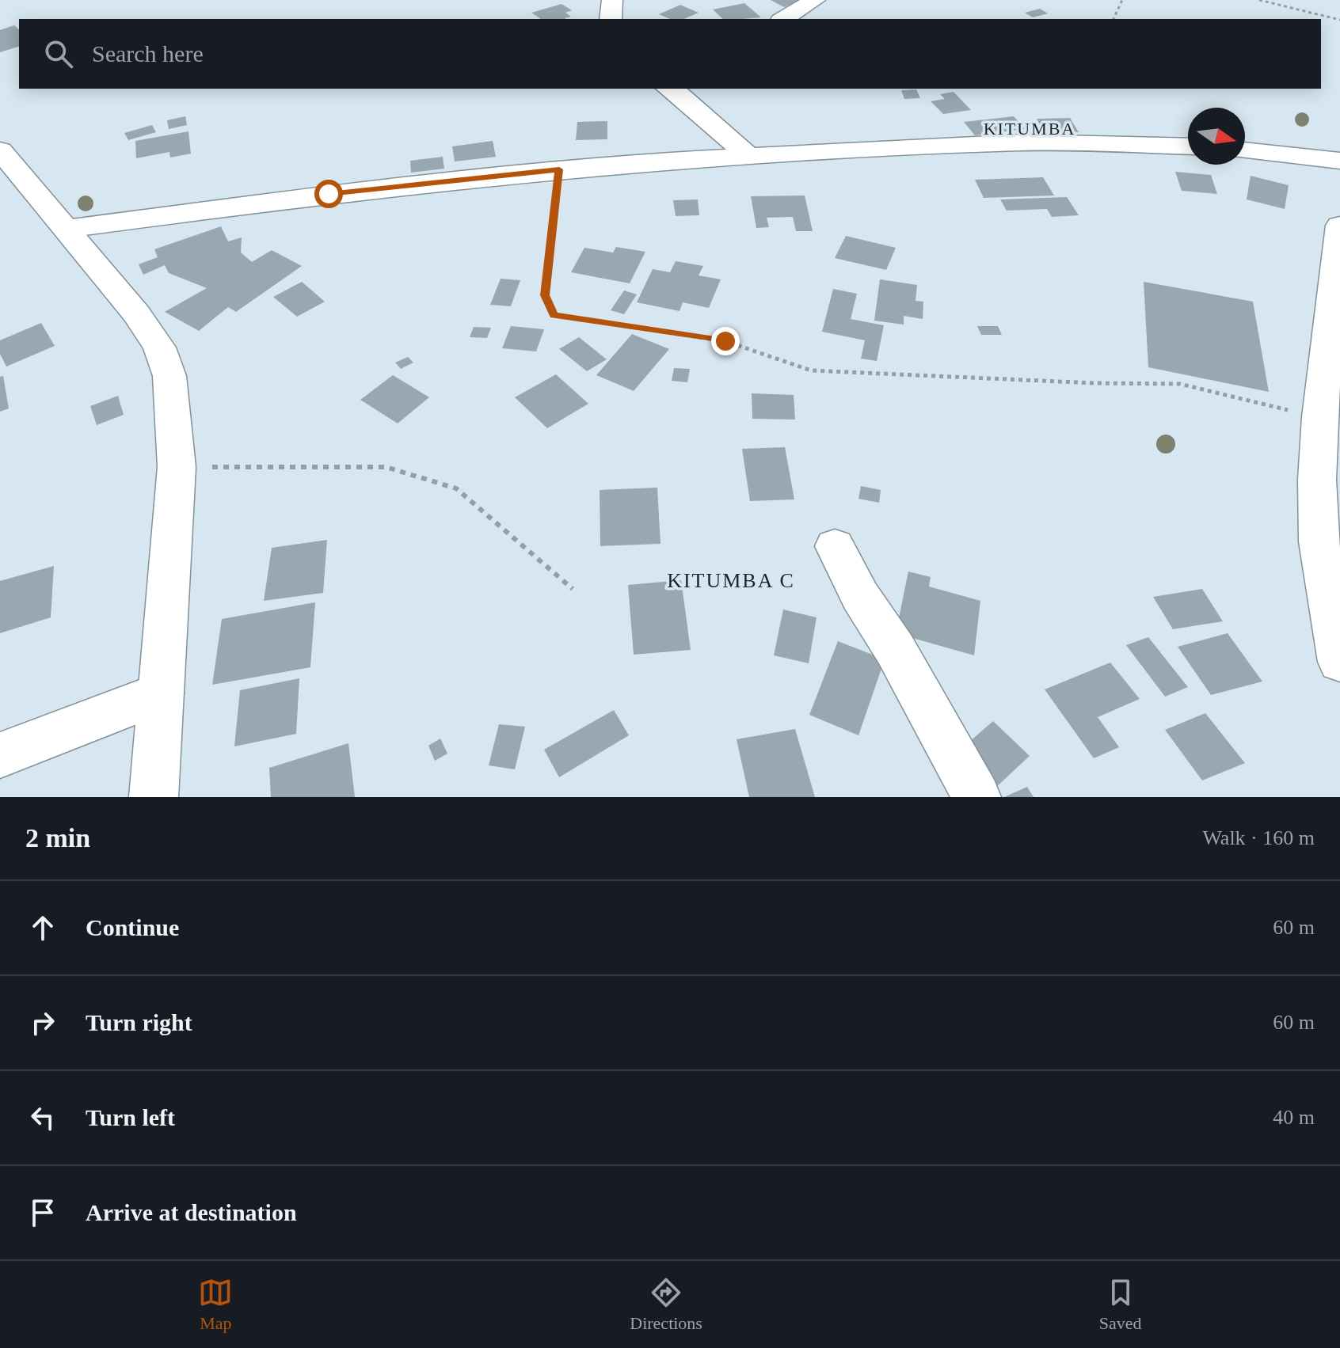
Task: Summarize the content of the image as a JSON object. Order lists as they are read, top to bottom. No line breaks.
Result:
{"districts":["KITUMBA","KITUMBA C"],"north":"right","page":{"search":"Search here","heading":["2 min","Walk · 160 m"],"list":[["Continue","60 m"],["Turn right","60 m"],["Turn left","40 m"],"Arrive at destination"],"nav":["Map","Directions","Saved"]}}
